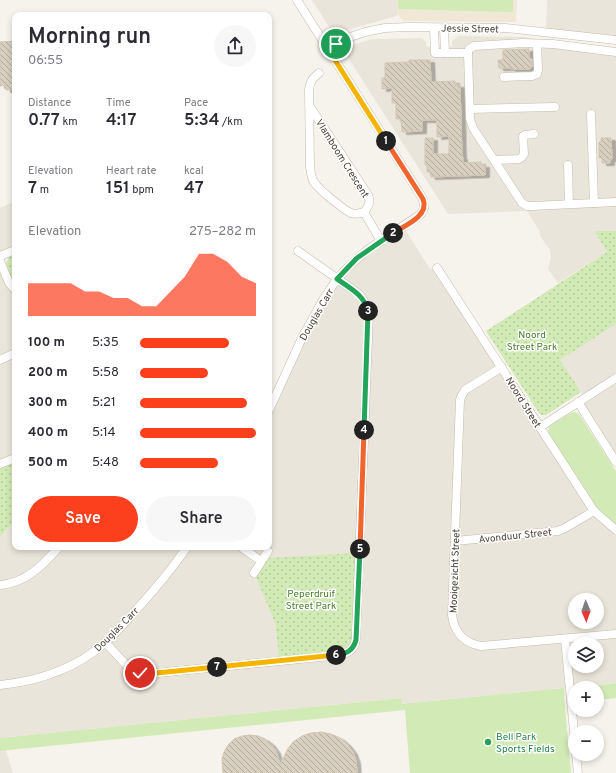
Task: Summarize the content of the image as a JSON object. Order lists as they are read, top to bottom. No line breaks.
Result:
{"streets":{"street":["Jessie Street","Vlamboom Crescent","Douglas Carr","Noord Street","Avonduur Street","Mooigezicht Street"]},"crossings":[["Jessie Street","Douglas Carr"],["Vlamboom Crescent","Douglas Carr"],["Noord Street","Avonduur Street"],["Noord Street","Mooigezicht Street"],["Avonduur Street","Mooigezicht Street"]],"parks":["Noord Street Park","Peperdruif Street Park"],"places":["Bell Park Sports Fields"],"north":"bottom","page":{"heading":["Morning run","06:55"],"stats":[["Distance","0.77 km"],["Time","4:17"],["Pace","5:34 /km"],["Elevation","7 m"],["Heart rate","151 bpm"],["kcal","47"]],"pins":["1","2","3","4","5","6","7"],"chart":["Elevation","275–282 m"],"list":[{"name":"100 m","note":"5:35"},{"name":"200 m","note":"5:58"},{"name":"300 m","note":"5:21"},{"name":"400 m","note":"5:14"},{"name":"500 m","note":"5:48"}],"buttons":["Save","Share"],"map_buttons":["+","−"]}}
